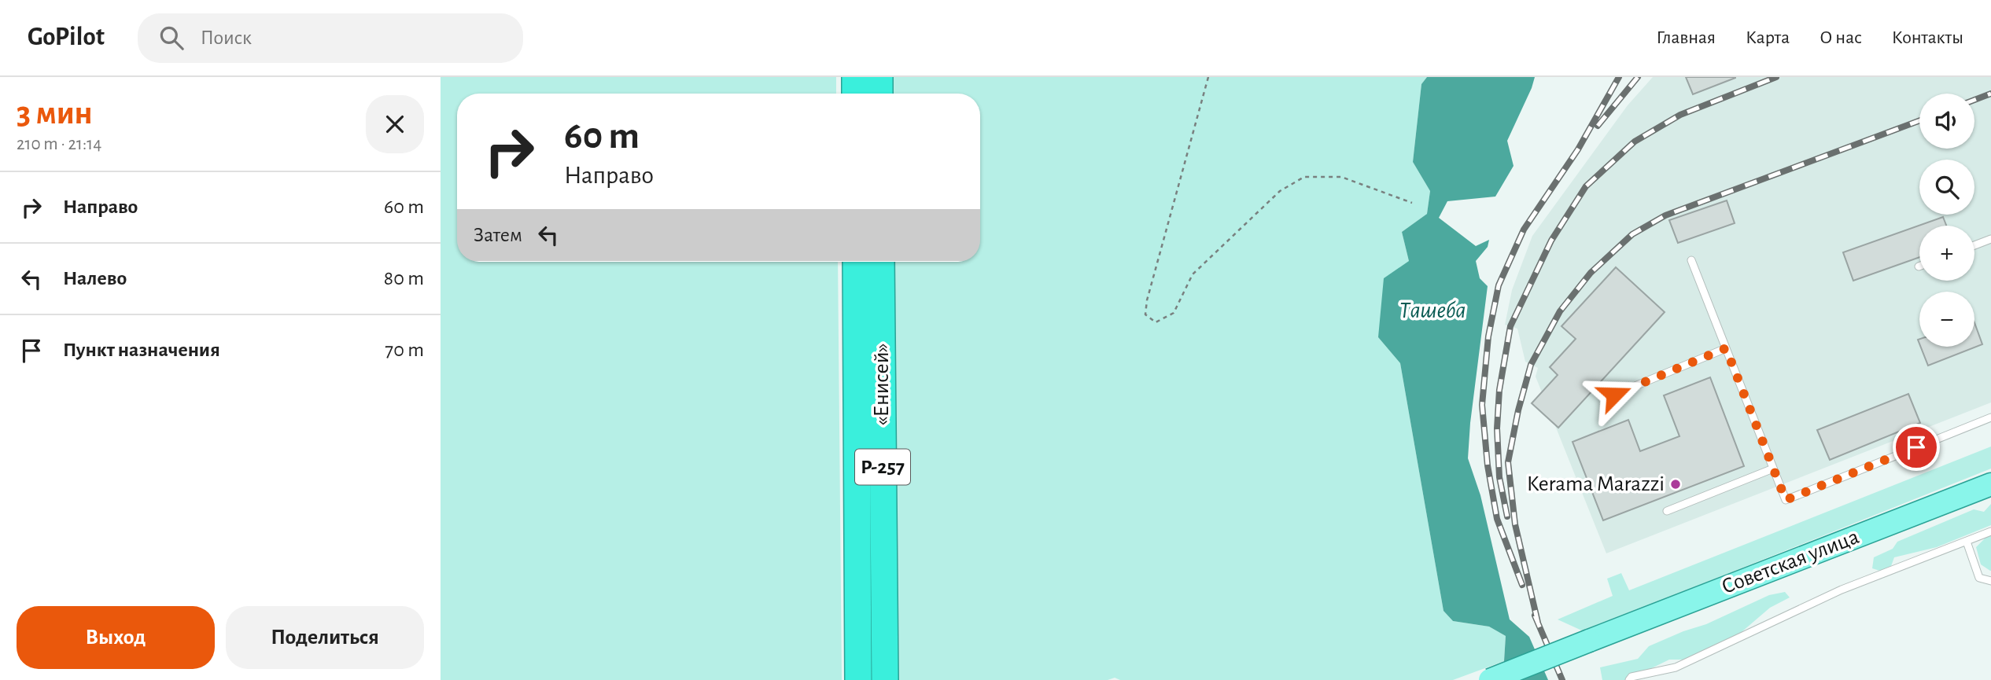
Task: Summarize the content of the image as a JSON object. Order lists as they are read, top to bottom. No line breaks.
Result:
{"streets":{"highway":["«Енисей»","Р-257"],"main road":["Советская улица"]},"water":["Ташеба"],"places":["Kerama Marazzi"],"page":{"header":"GoPilot","search":"Поиск","nav":["Главная","Карта","О нас","Контакты"],"heading":["3 мин","210 m · 21:14"],"map_buttons":["+","−"],"turn":["60 m","Направо"],"list":[{"name":"Направо","value":"60 m"},{"name":"Налево","value":"80 m"},{"name":"Пункт назначения","value":"70 m"}],"then":"Затем","buttons":["Выход","Поделиться"]}}
